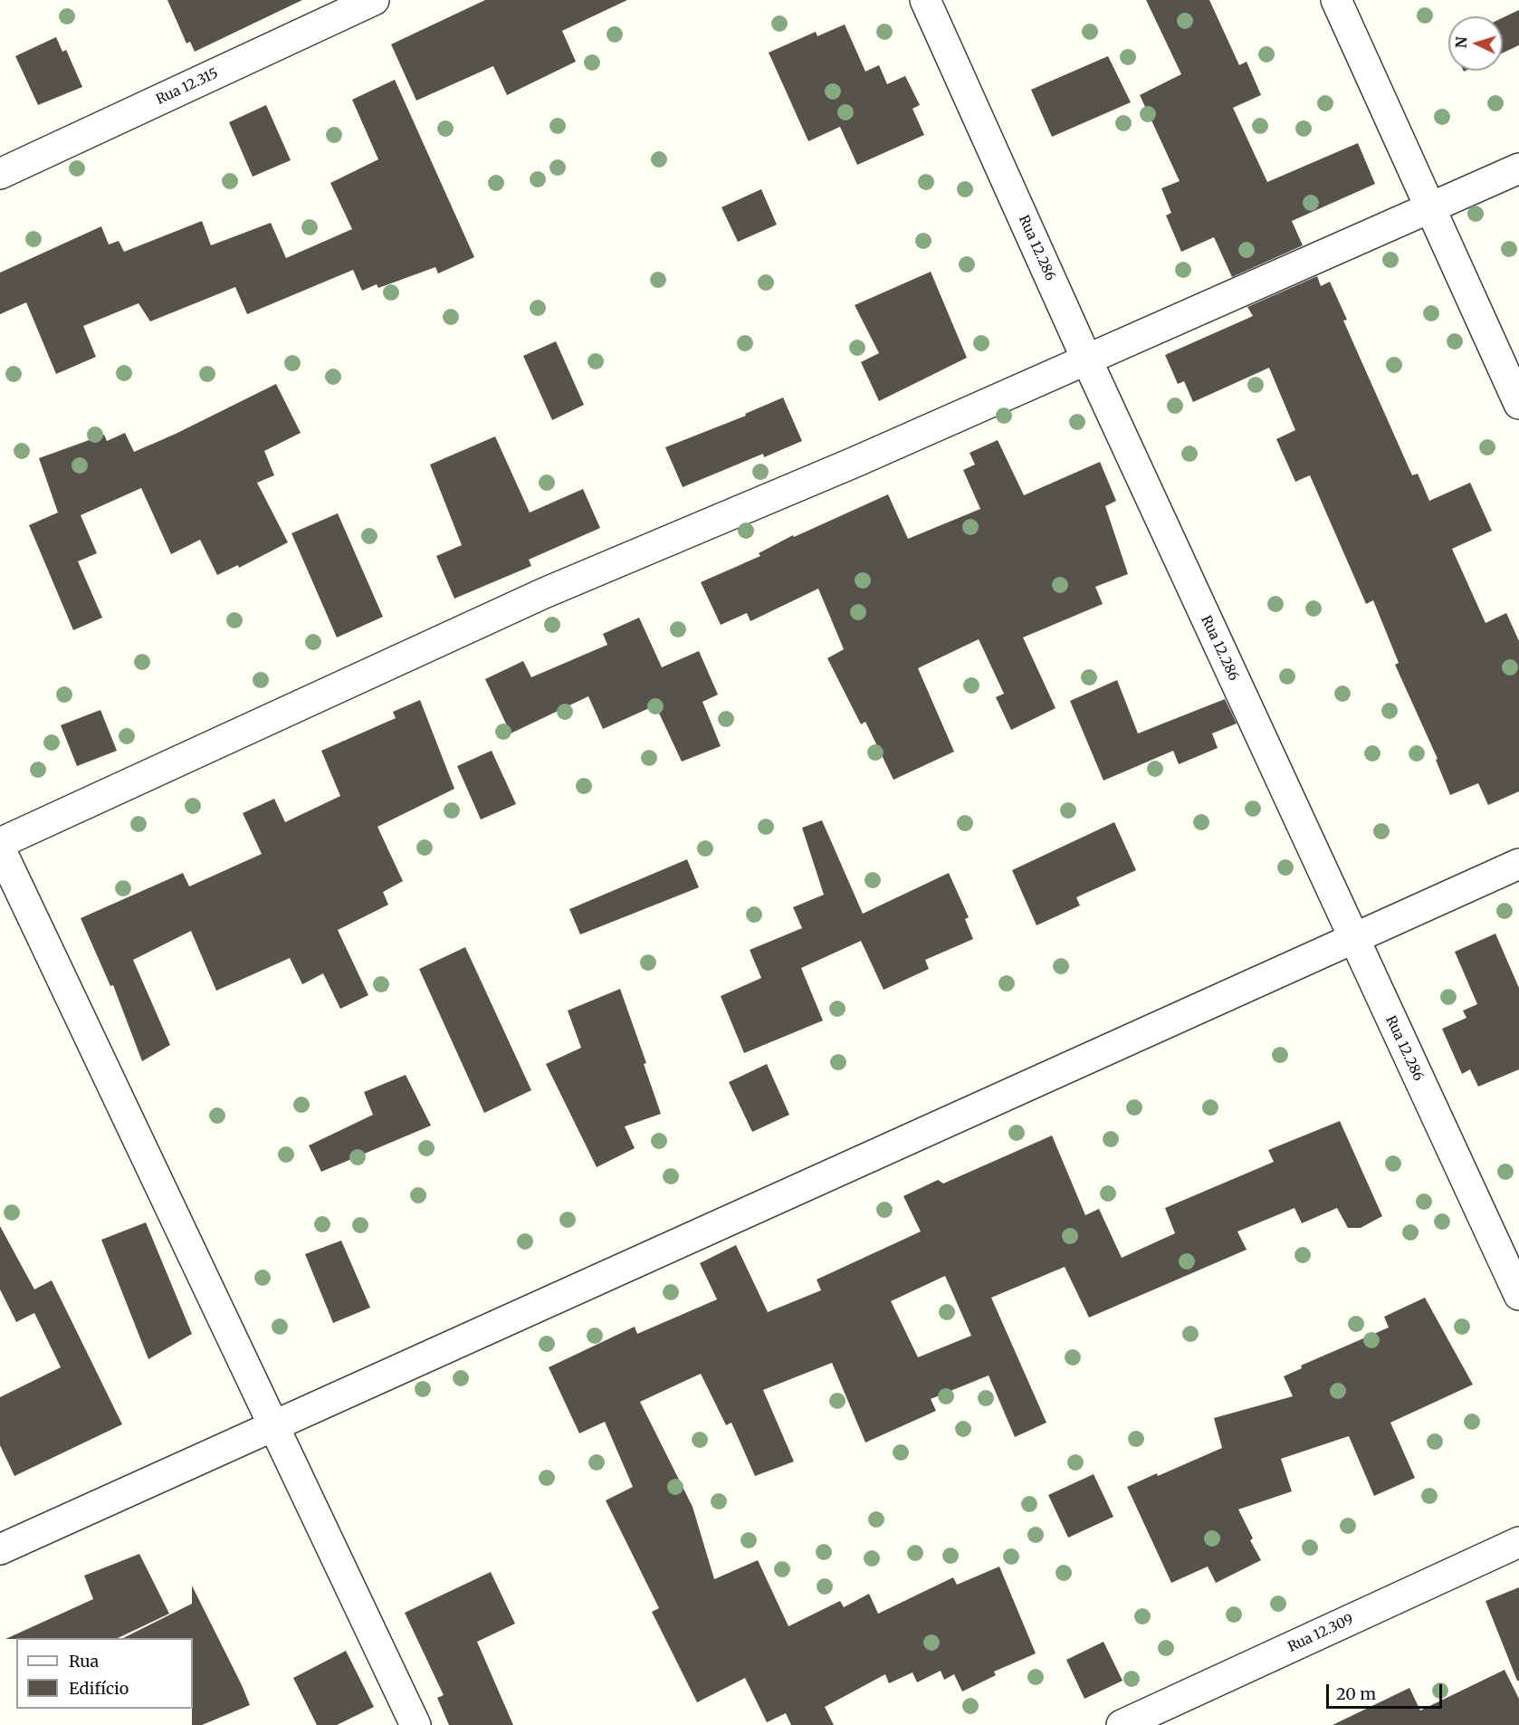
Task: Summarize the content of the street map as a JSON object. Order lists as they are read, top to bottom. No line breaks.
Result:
{"streets":{"street":["Rua 12.315","Rua 12.286","Rua 12.309"]},"legend":["Rua","Edifício"],"scale_bar":"20 m","north":"left"}
